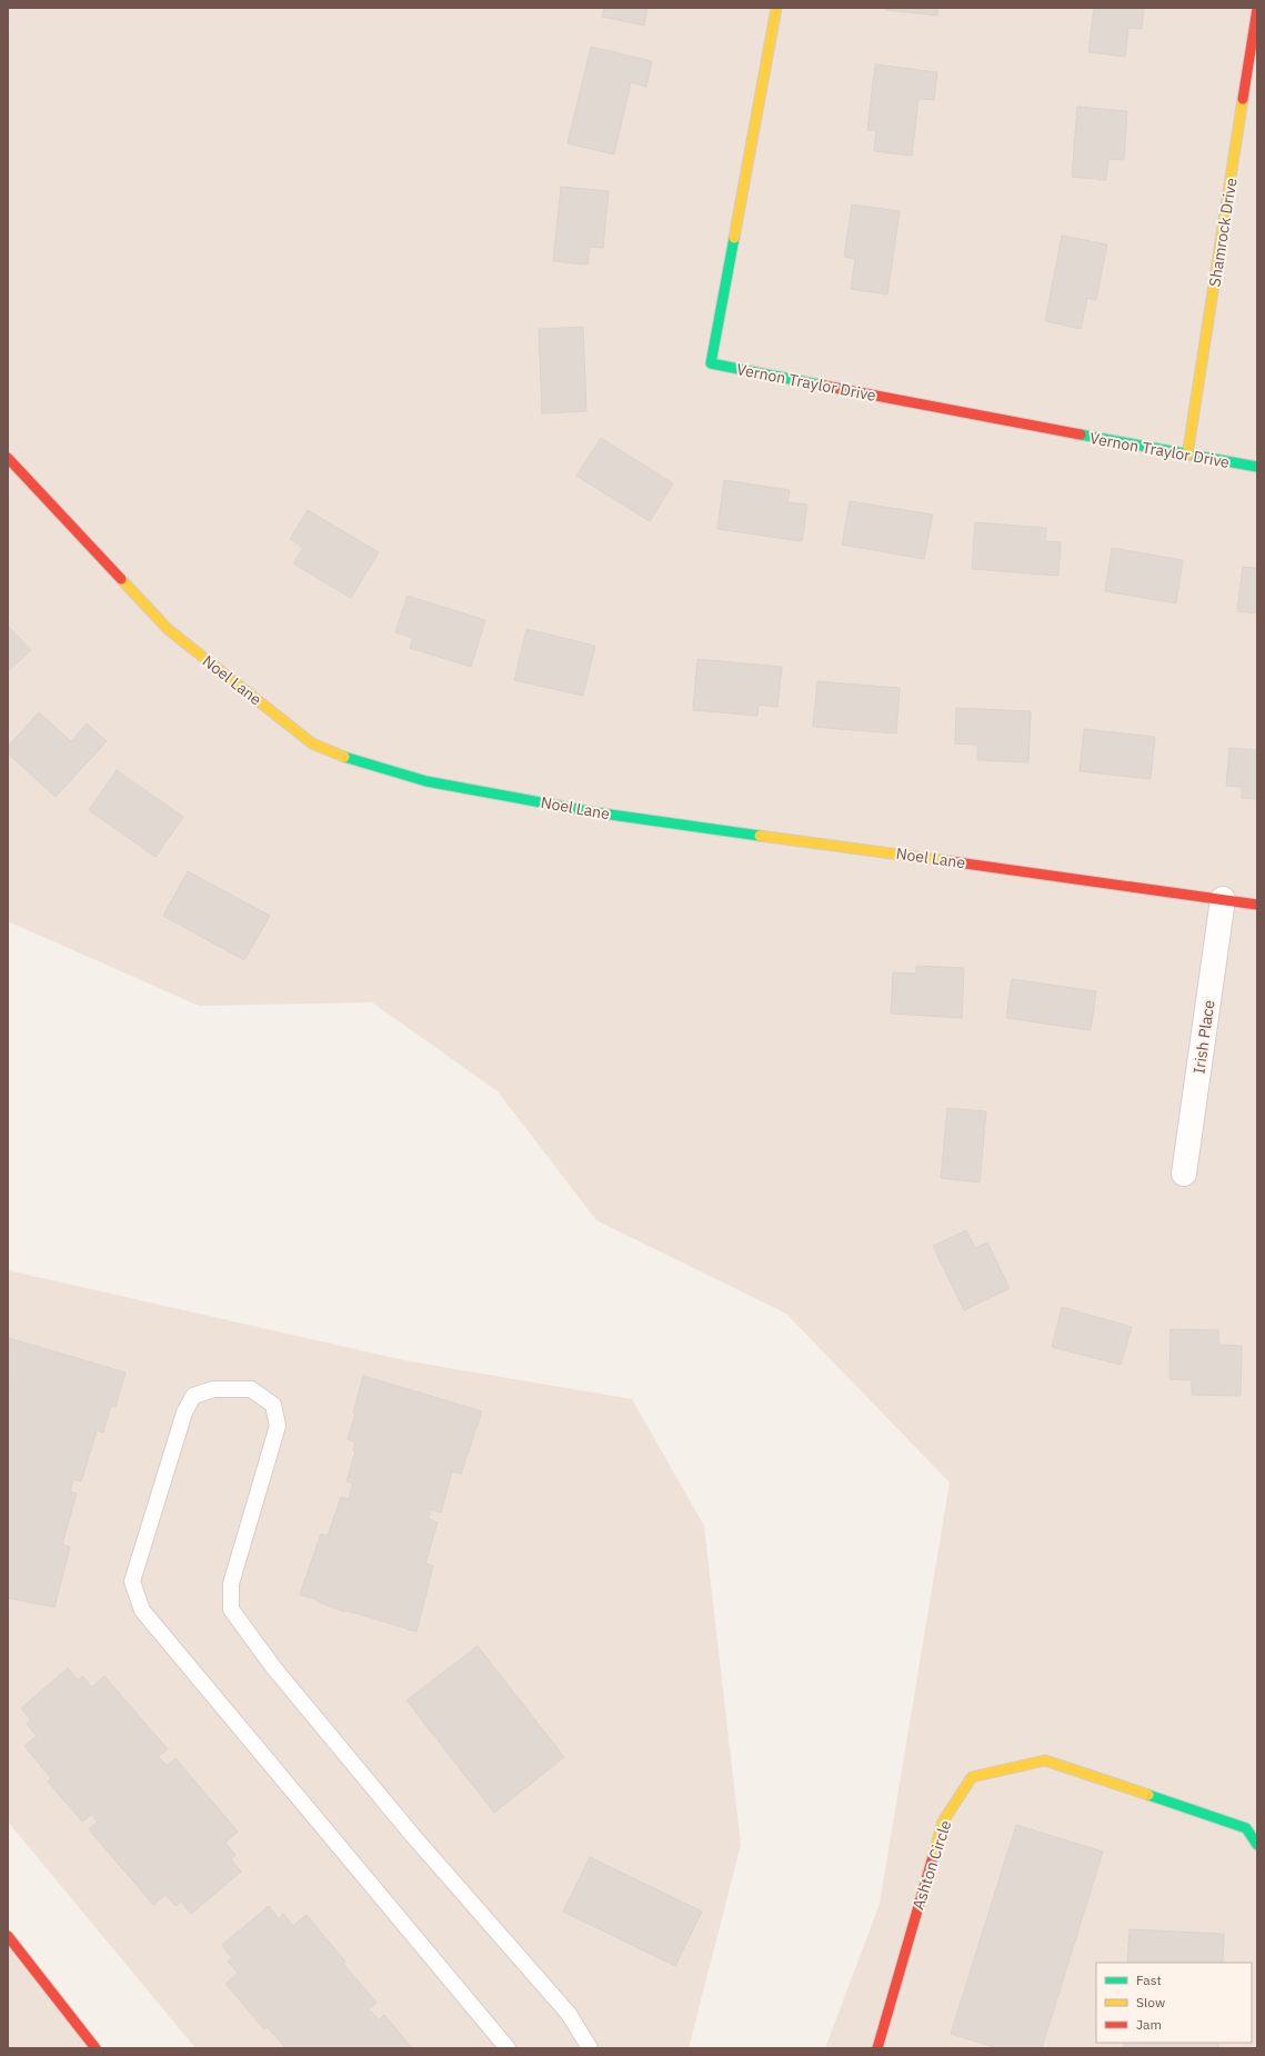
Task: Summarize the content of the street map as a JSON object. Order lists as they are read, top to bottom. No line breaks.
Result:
{"streets":{"street":["Shamrock Drive","Vernon Traylor Drive","Noel Lane","Irish Place","Ashton Circle"]},"crossings":[["Shamrock Drive","Vernon Traylor Drive"],["Noel Lane","Irish Place"]],"legend":["Fast","Slow","Jam"]}
